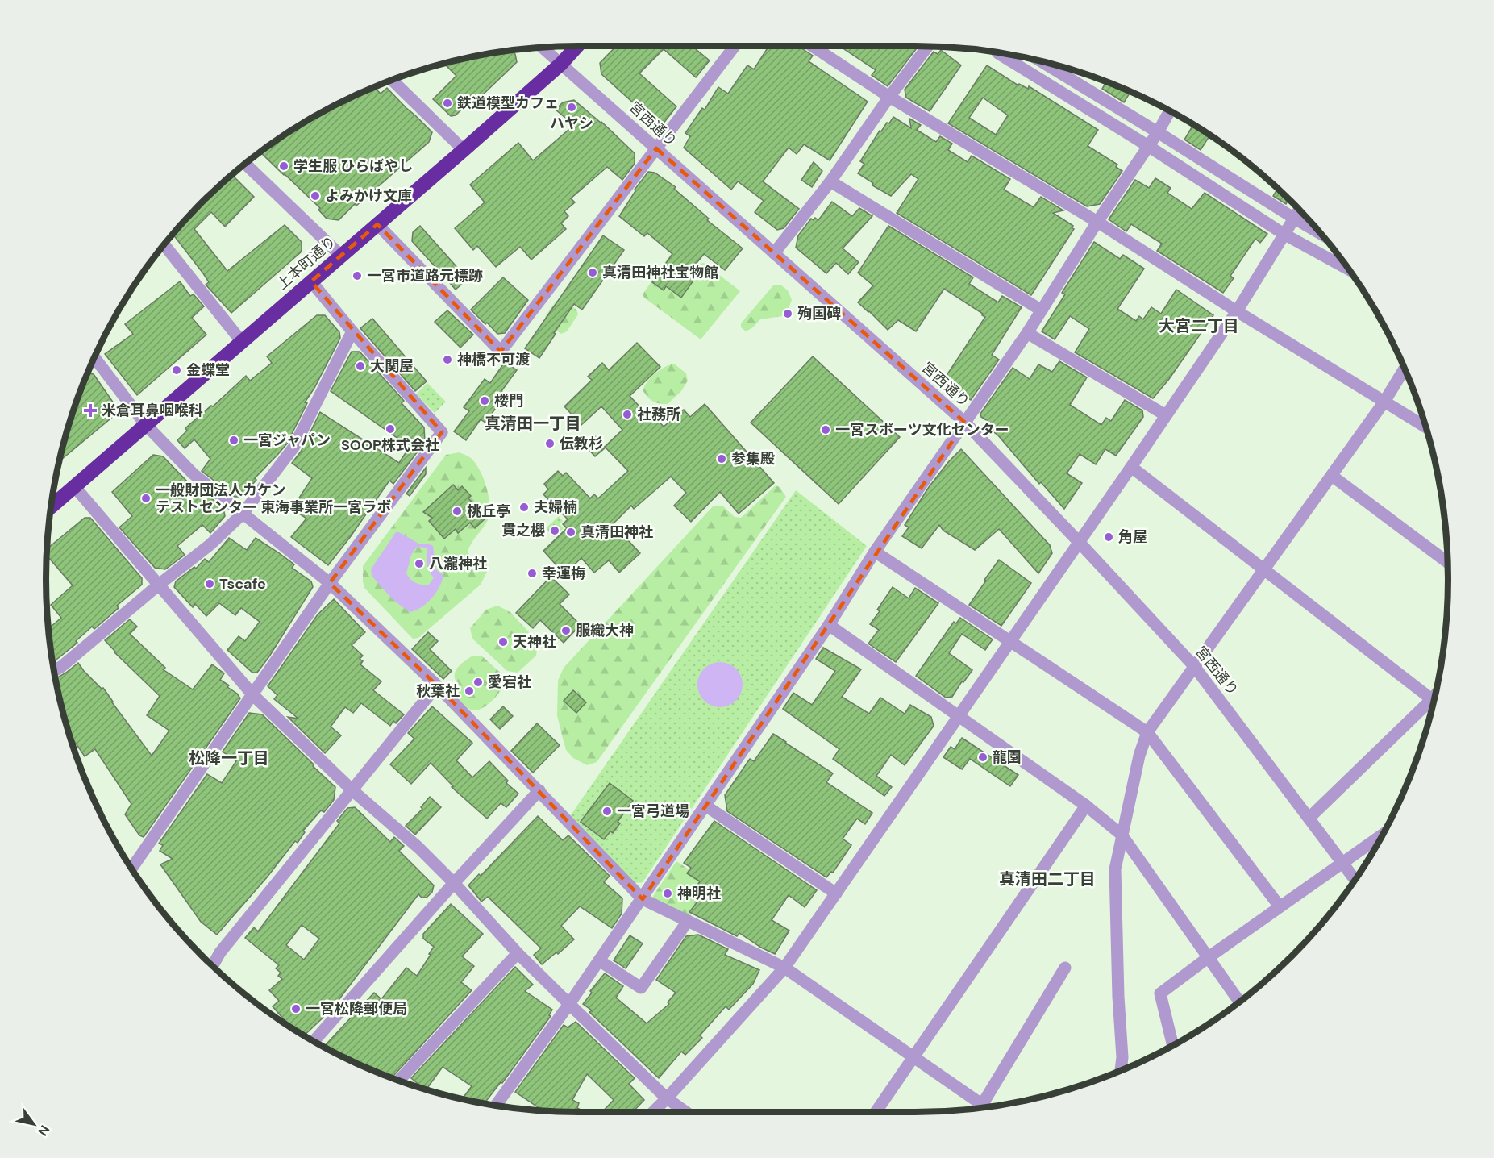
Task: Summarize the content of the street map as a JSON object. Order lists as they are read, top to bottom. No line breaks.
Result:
{"streets":{"highway":["上本町通り"],"street":["宮西通り"]},"crossings":[["宮西通り","上本町通り"]],"districts":["大宮二丁目","真清田一丁目","松降一丁目","真清田二丁目"],"places":{"other":["鉄道模型カフェ","ハヤシ","学生服 ひらばやし","よみかけ文庫","真清田神社宝物館","一宮市道路元標跡","殉国碑","神橋不可渡","大関屋","金蝶堂","楼門","社務所","SOOP株式会社","一宮スポーツ文化センター","一宮ジャパン","伝教杉","参集殿","一般財団法人カケン テストセンター 東海事業所一宮ラボ","夫婦楠","桃丘亭","貫之櫻","真清田神社","角屋","八瀧神社","幸運梅","Tscafe","服織大神","天神社","愛宕社","秋葉社","龍園","一宮弓道場","神明社","一宮松降郵便局"],"health":["米倉耳鼻咽喉科"]},"north":"bottom right"}
